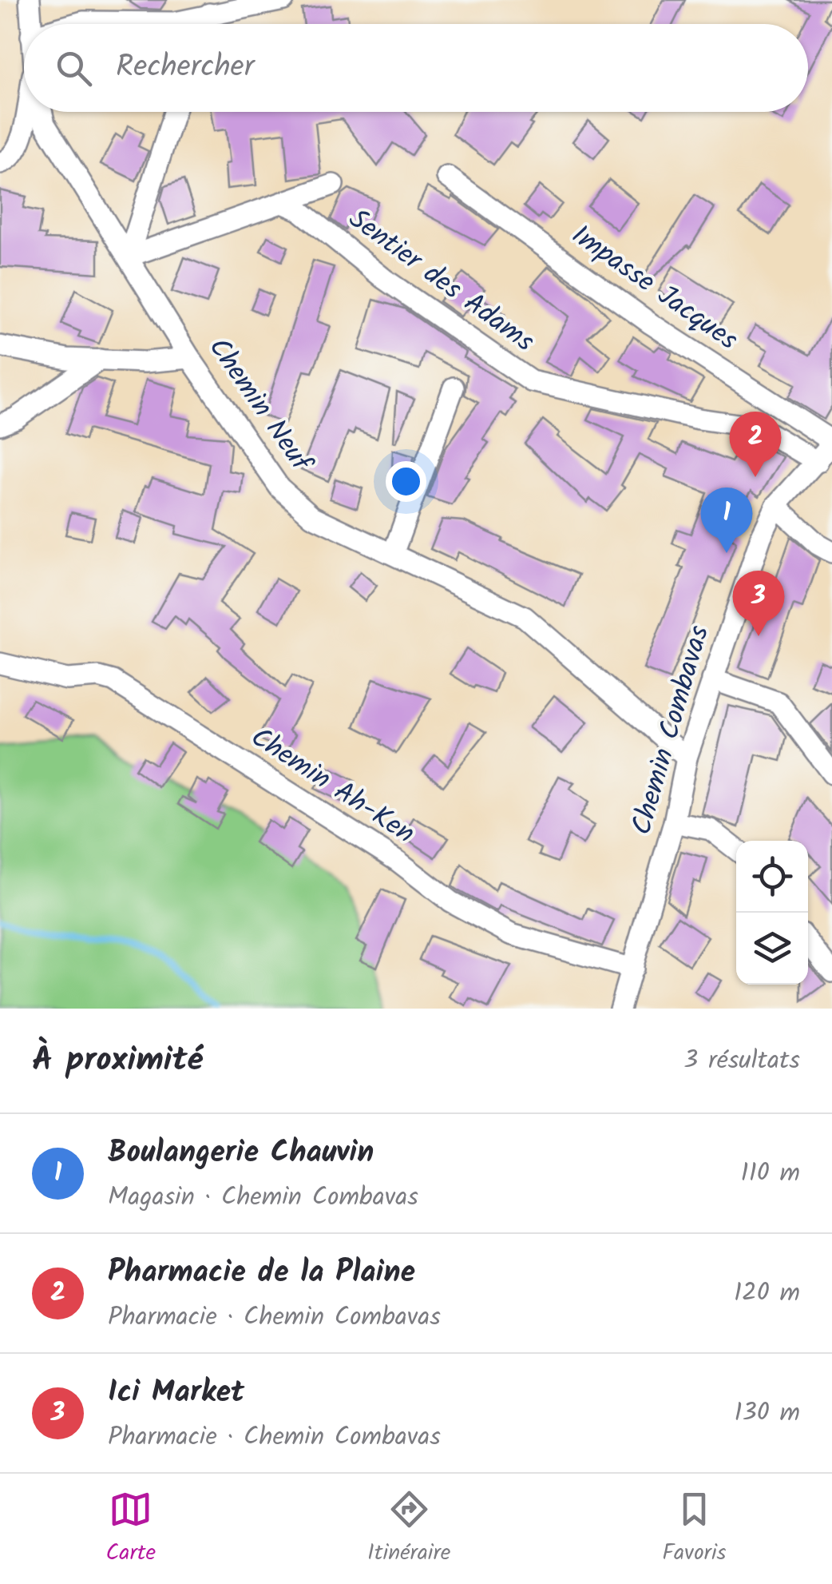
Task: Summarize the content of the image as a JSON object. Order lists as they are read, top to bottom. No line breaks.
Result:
{"streets":{"street":["Sentier des Adams","Impasse Jacques","Chemin Neuf","Chemin Combavas","Chemin Ah-Ken"]},"crossings":[["Sentier des Adams","Chemin Combavas"],["Impasse Jacques","Chemin Combavas"],["Chemin Neuf","Chemin Combavas"],["Chemin Combavas","Chemin Ah-Ken"]],"page":{"search":"Rechercher","pins":["2","1","3"],"heading":["À proximité","3 résultats"],"list":[{"mark":"1","name":"Boulangerie Chauvin","note":"Magasin · Chemin Combavas","value":"110 m"},{"mark":"2","name":"Pharmacie de la Plaine","note":"Pharmacie · Chemin Combavas","value":"120 m"},{"mark":"3","name":"Ici Market","note":"Pharmacie · Chemin Combavas","value":"130 m"}],"nav":["Carte","Itinéraire","Favoris"]}}
